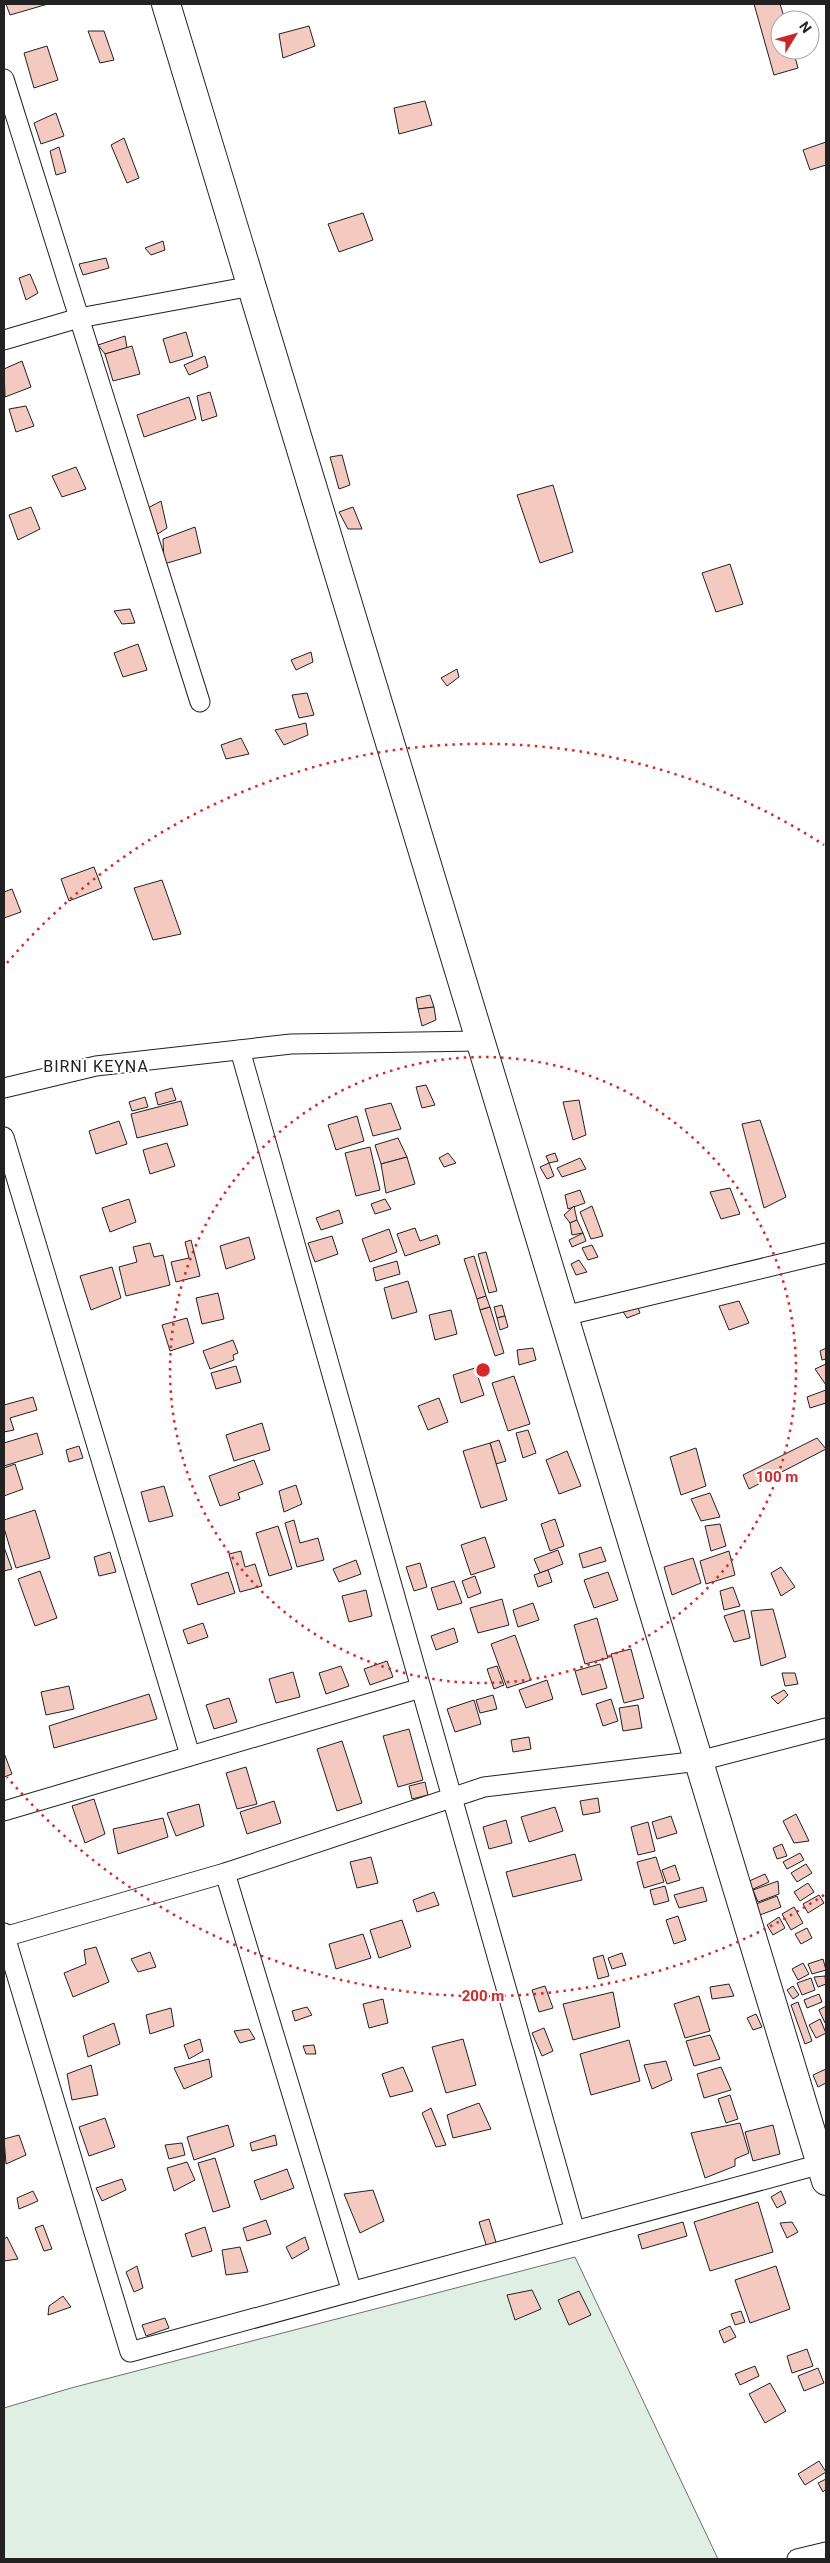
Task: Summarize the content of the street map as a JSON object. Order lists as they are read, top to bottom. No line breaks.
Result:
{"districts":["BIRNI KEYNA"],"north":"top right","rings":["100 m","200 m"]}
